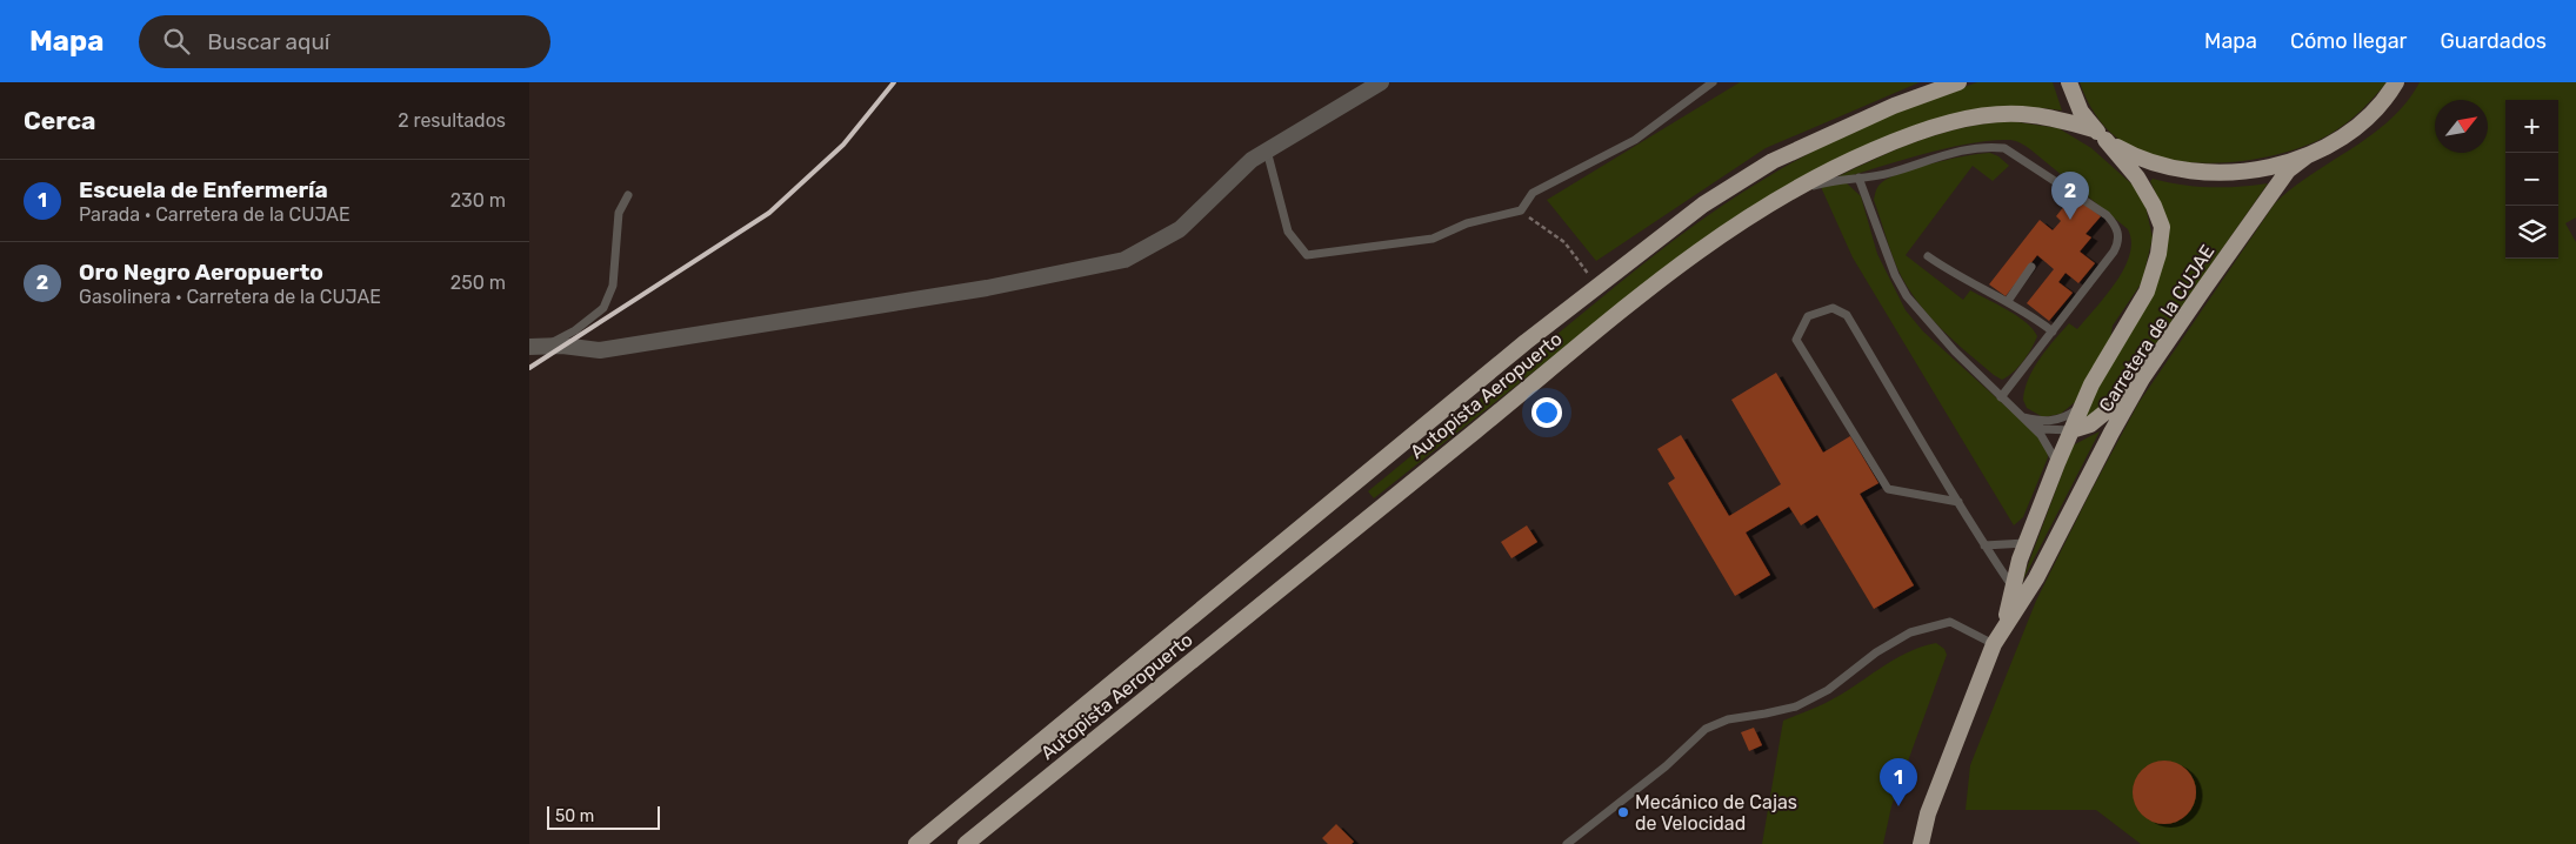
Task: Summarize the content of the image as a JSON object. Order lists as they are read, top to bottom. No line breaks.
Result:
{"streets":{"highway":["Carretera de la CUJAE","Autopista Aeropuerto"]},"crossings":[["Carretera de la CUJAE","Autopista Aeropuerto"]],"places":["Mecánico de Cajas de Velocidad"],"scale_bar":"50 m","north":"top right","page":{"header":"Mapa","search":"Buscar aquí","nav":["Mapa","Cómo llegar","Guardados"],"heading":["Cerca","2 resultados"],"map_buttons":["+","−"],"list":[{"mark":"1","name":"Escuela de Enfermería","note":"Parada · Carretera de la CUJAE","value":"230 m"},{"mark":"2","name":"Oro Negro Aeropuerto","note":"Gasolinera · Carretera de la CUJAE","value":"250 m"}],"pins":["2","1"],"scale":"50 m"}}
